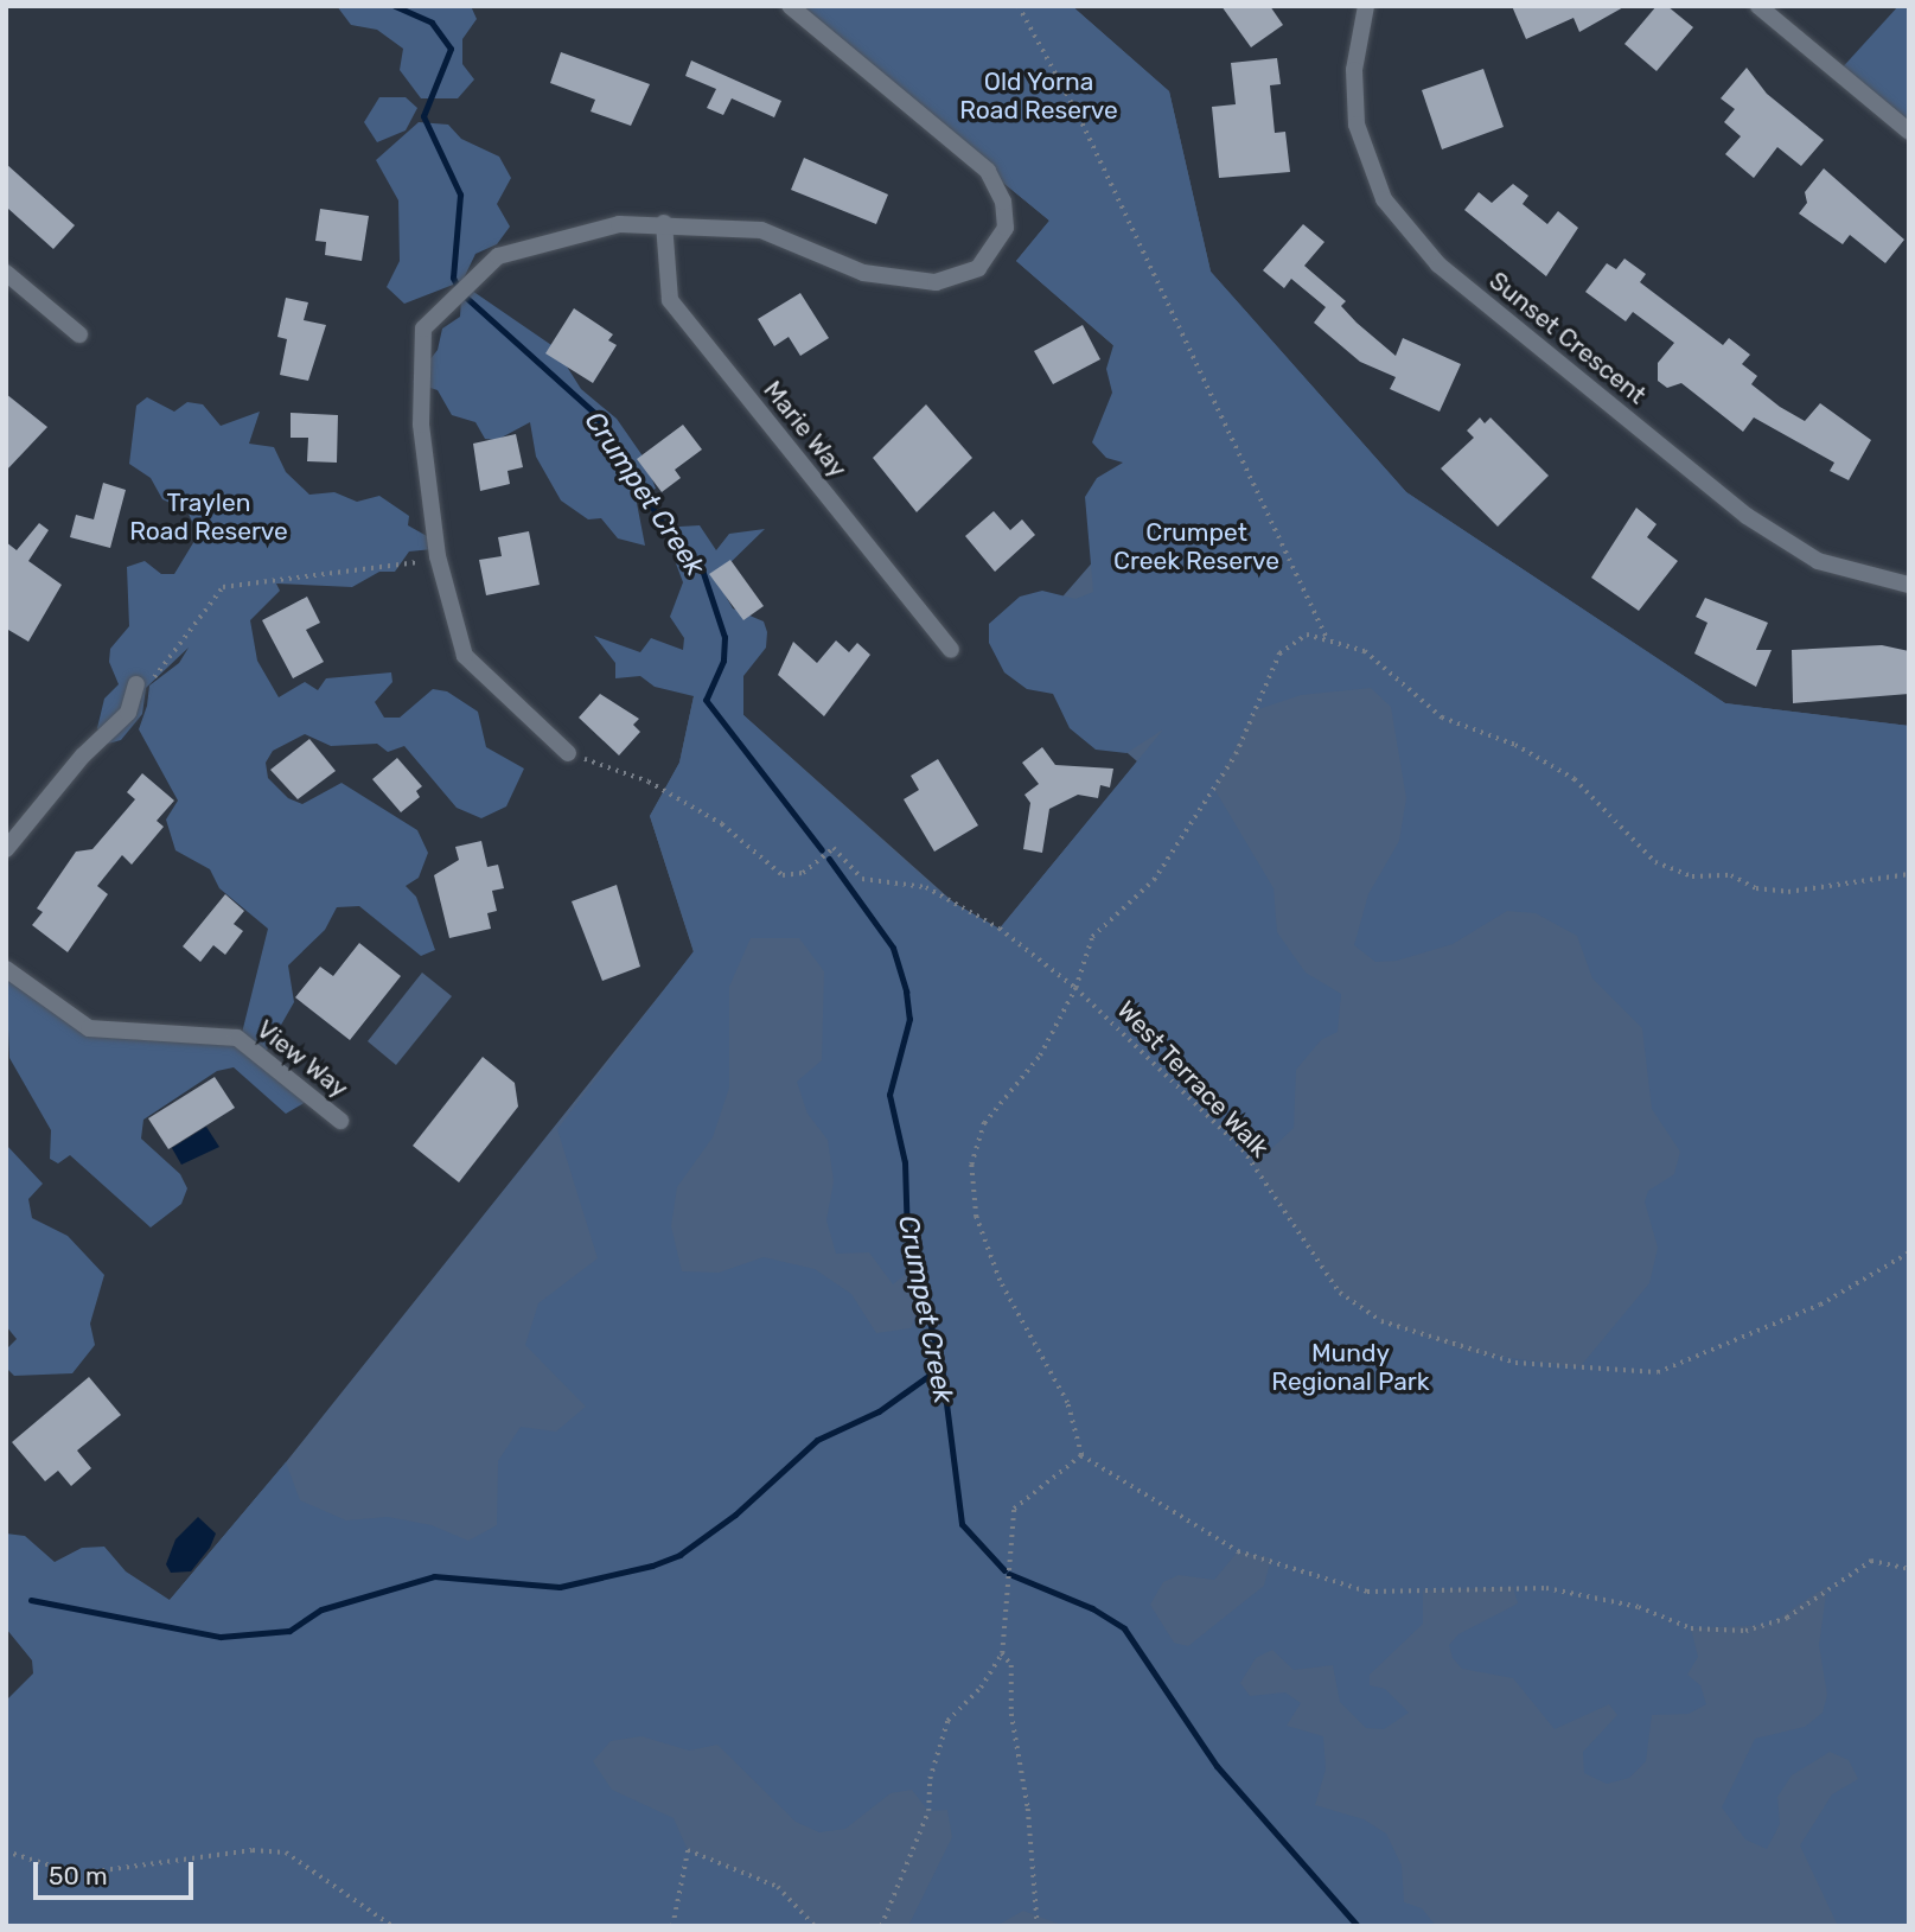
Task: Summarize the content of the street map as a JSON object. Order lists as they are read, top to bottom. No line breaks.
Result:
{"streets":{"street":["Sunset Crescent","Marie Way","View Way"],"path":["West Terrace Walk"]},"water":["Crumpet Creek"],"parks":["Old Yorna Road Reserve","Traylen Road Reserve","Crumpet Creek Reserve","Mundy Regional Park"],"scale_bar":"50 m"}
